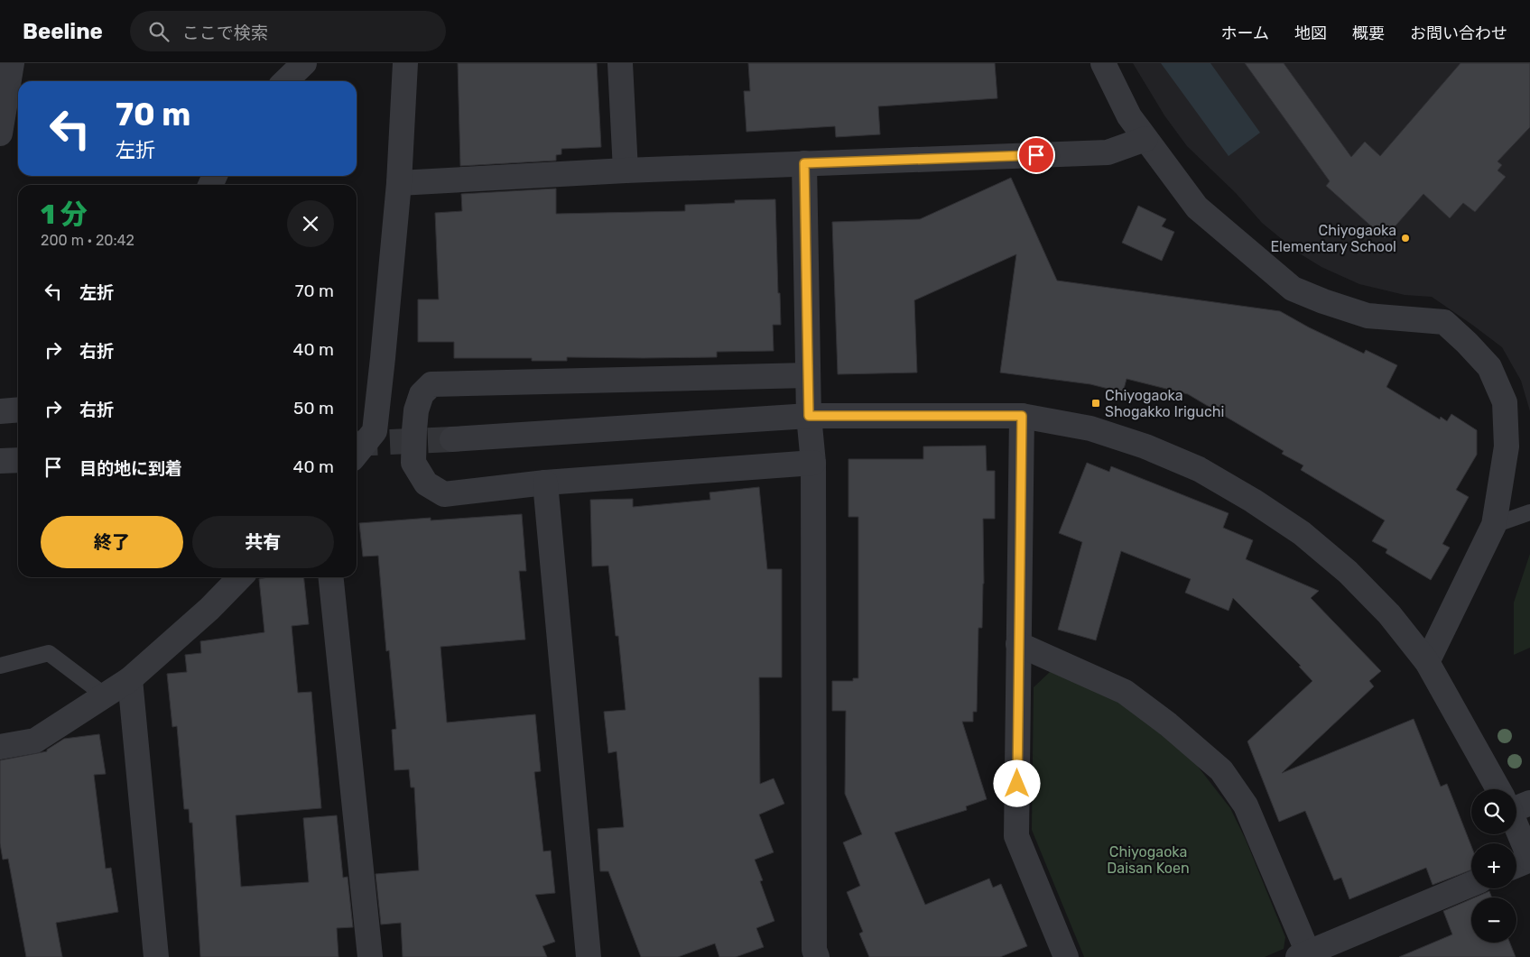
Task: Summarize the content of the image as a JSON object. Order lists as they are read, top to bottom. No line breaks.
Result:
{"parks":["Chiyogaoka Daisan Koen"],"places":{"other":["Chiyogaoka Elementary School"],"transit":["Chiyogaoka Shogakko Iriguchi"]},"page":{"header":"Beeline","search":"ここで検索","nav":["ホーム","地図","概要","お問い合わせ"],"turn":["70 m","左折"],"heading":["1 分","200 m · 20:42"],"list":[{"name":"左折","value":"70 m"},{"name":"右折","value":"40 m"},{"name":"右折","value":"50 m"},{"name":"目的地に到着","value":"40 m"}],"buttons":["終了","共有"],"map_buttons":["+","−"]}}
